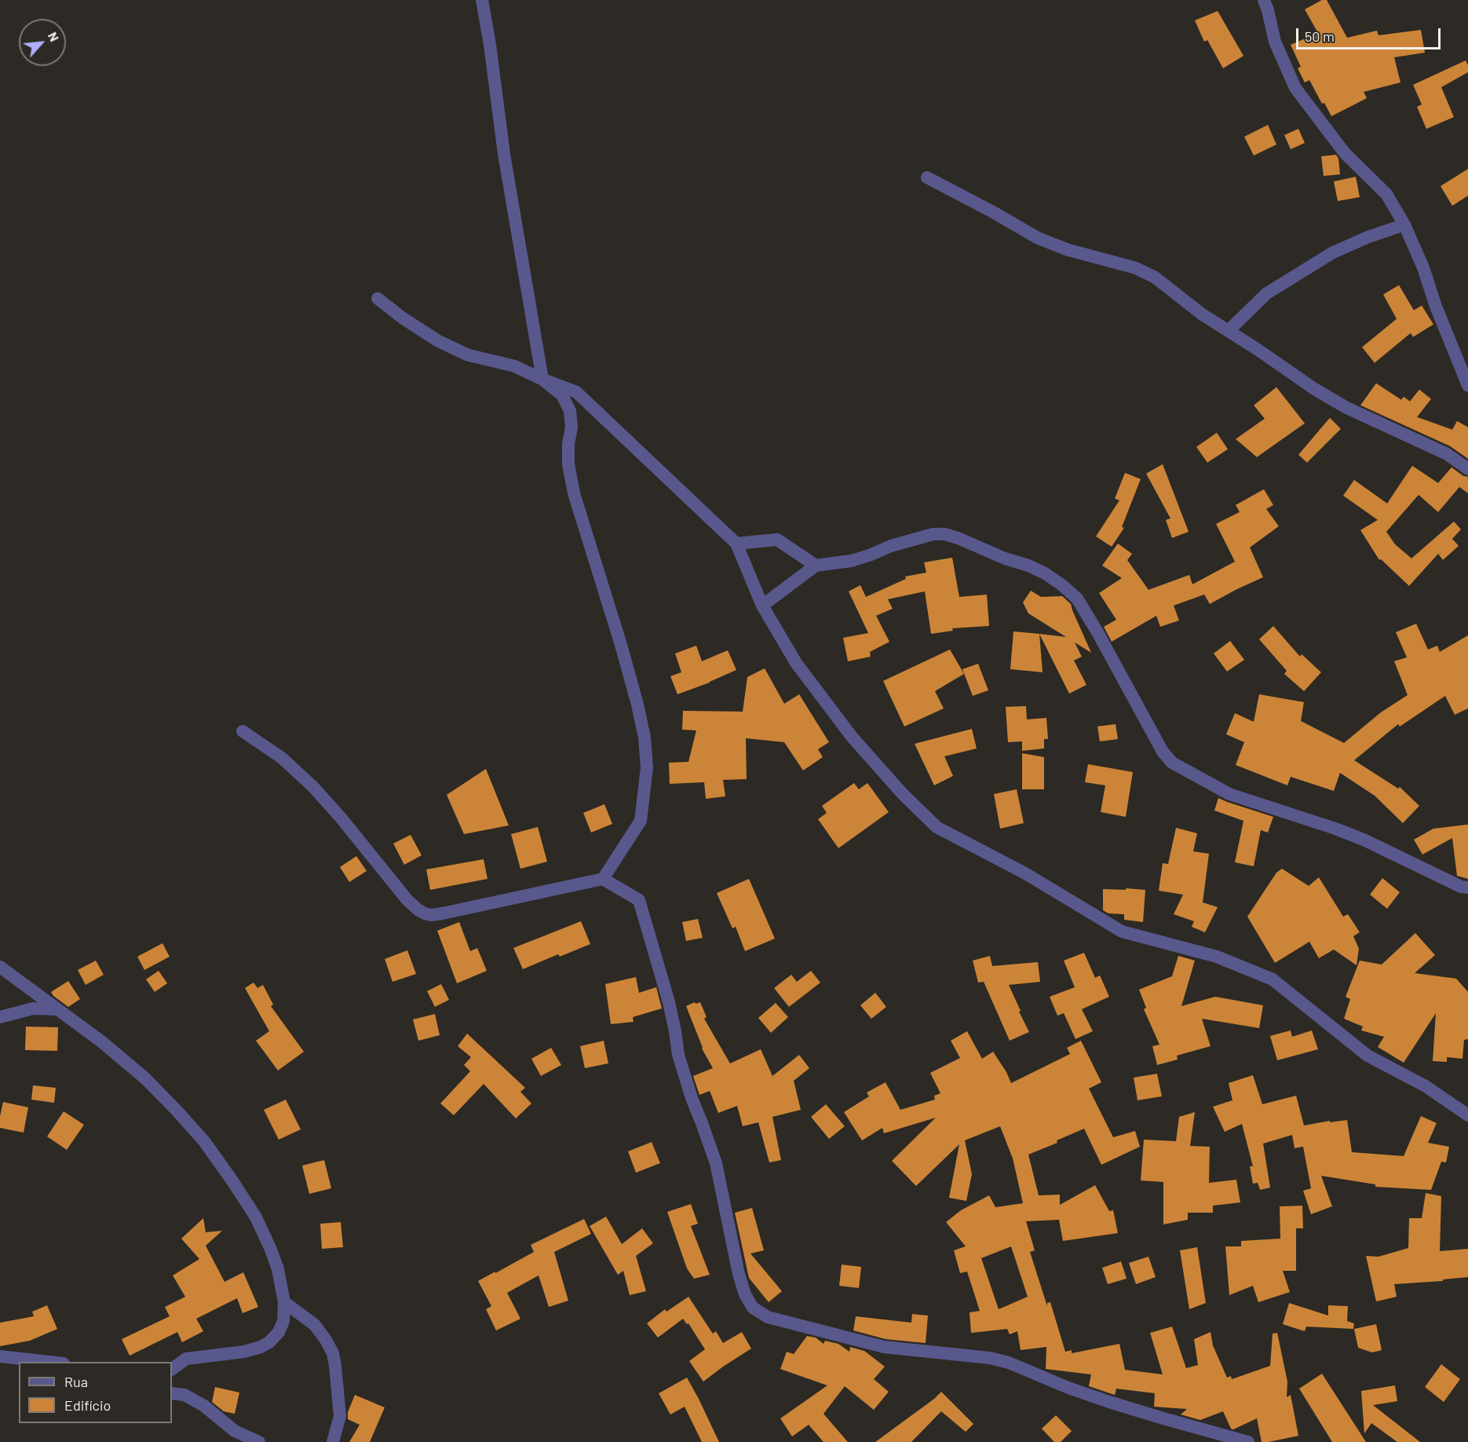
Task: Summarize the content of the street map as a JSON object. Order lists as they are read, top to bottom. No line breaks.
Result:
{"legend":["Rua","Edifício"],"scale_bar":"50 m","north":"top right"}
